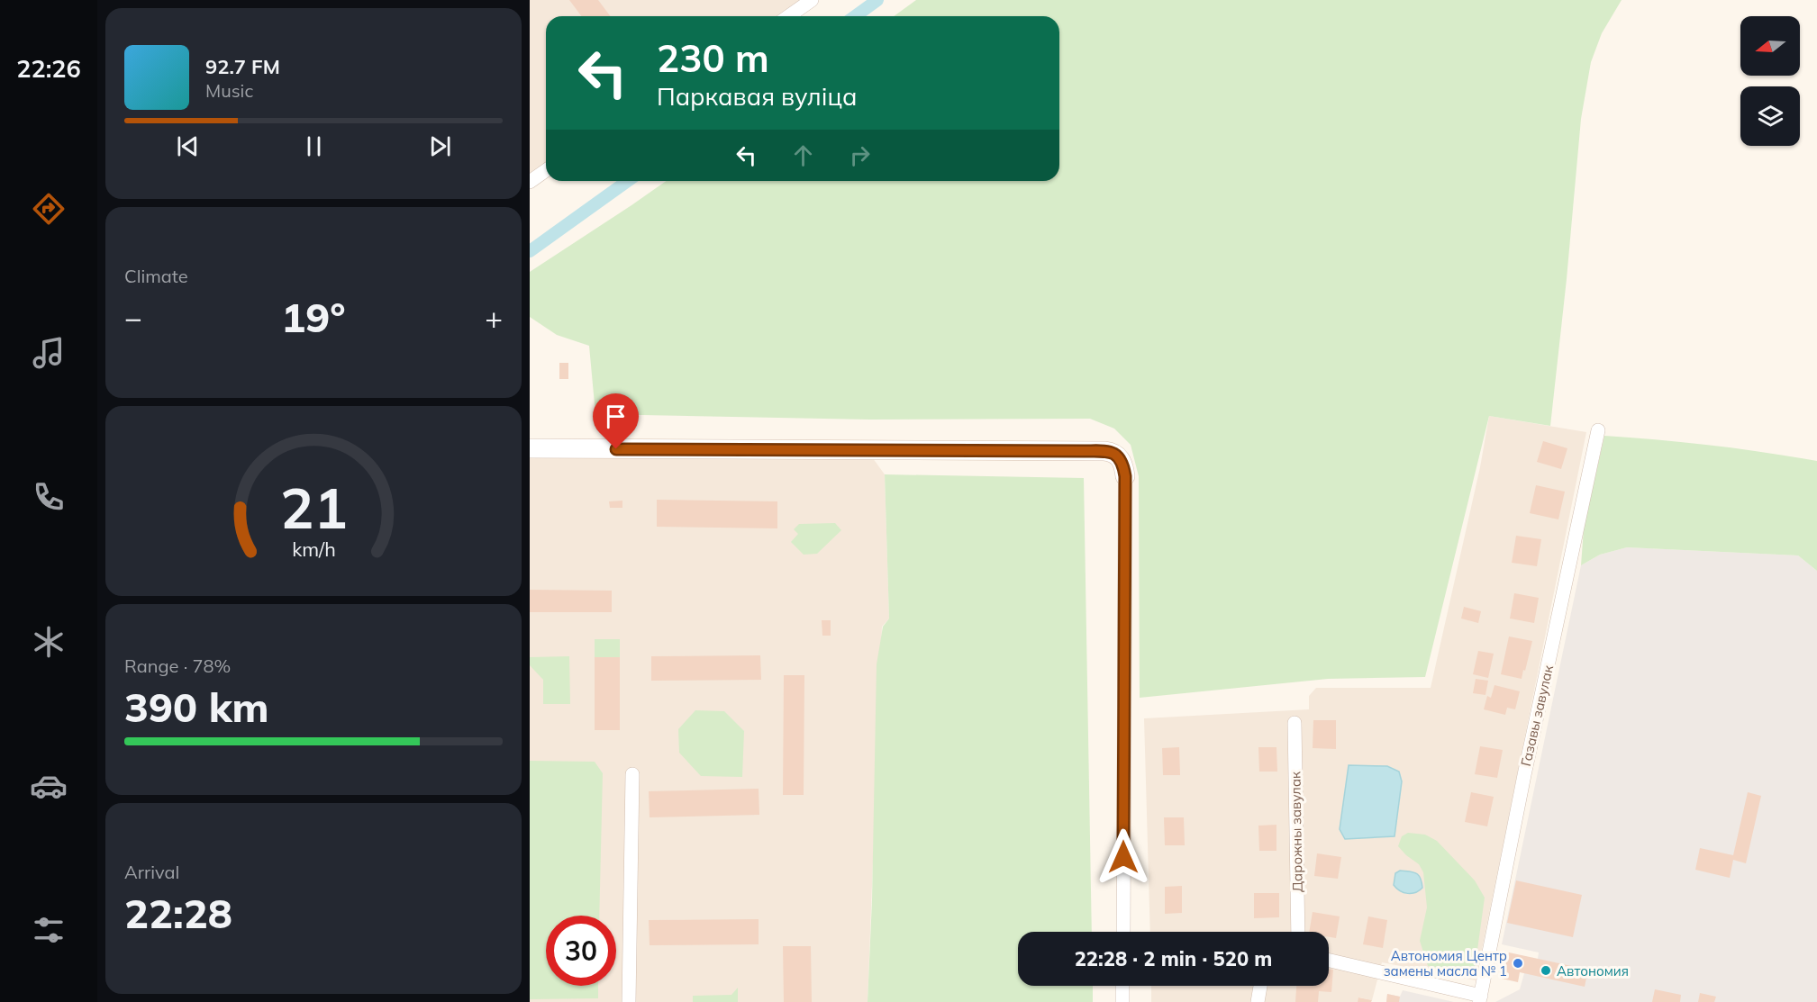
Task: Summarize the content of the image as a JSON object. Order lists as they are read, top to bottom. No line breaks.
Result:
{"streets":{"street":["Газавы завулак","Дарожны завулак"]},"places":["Автономия Центр замены масла № 1","Автономия"],"north":"left","page":{"tabs":"22:26","turn":["230 m","Паркавая вуліца"],"song":["92.7 FM","Music"],"tile":["Climate",["Range · 78%","390 km"],["Arrival","22:28"]],"heat":["−","19°","+"],"limit":"30","trip":"22:28 · 2 min · 520 m","gauge":["21","km/h"]}}
